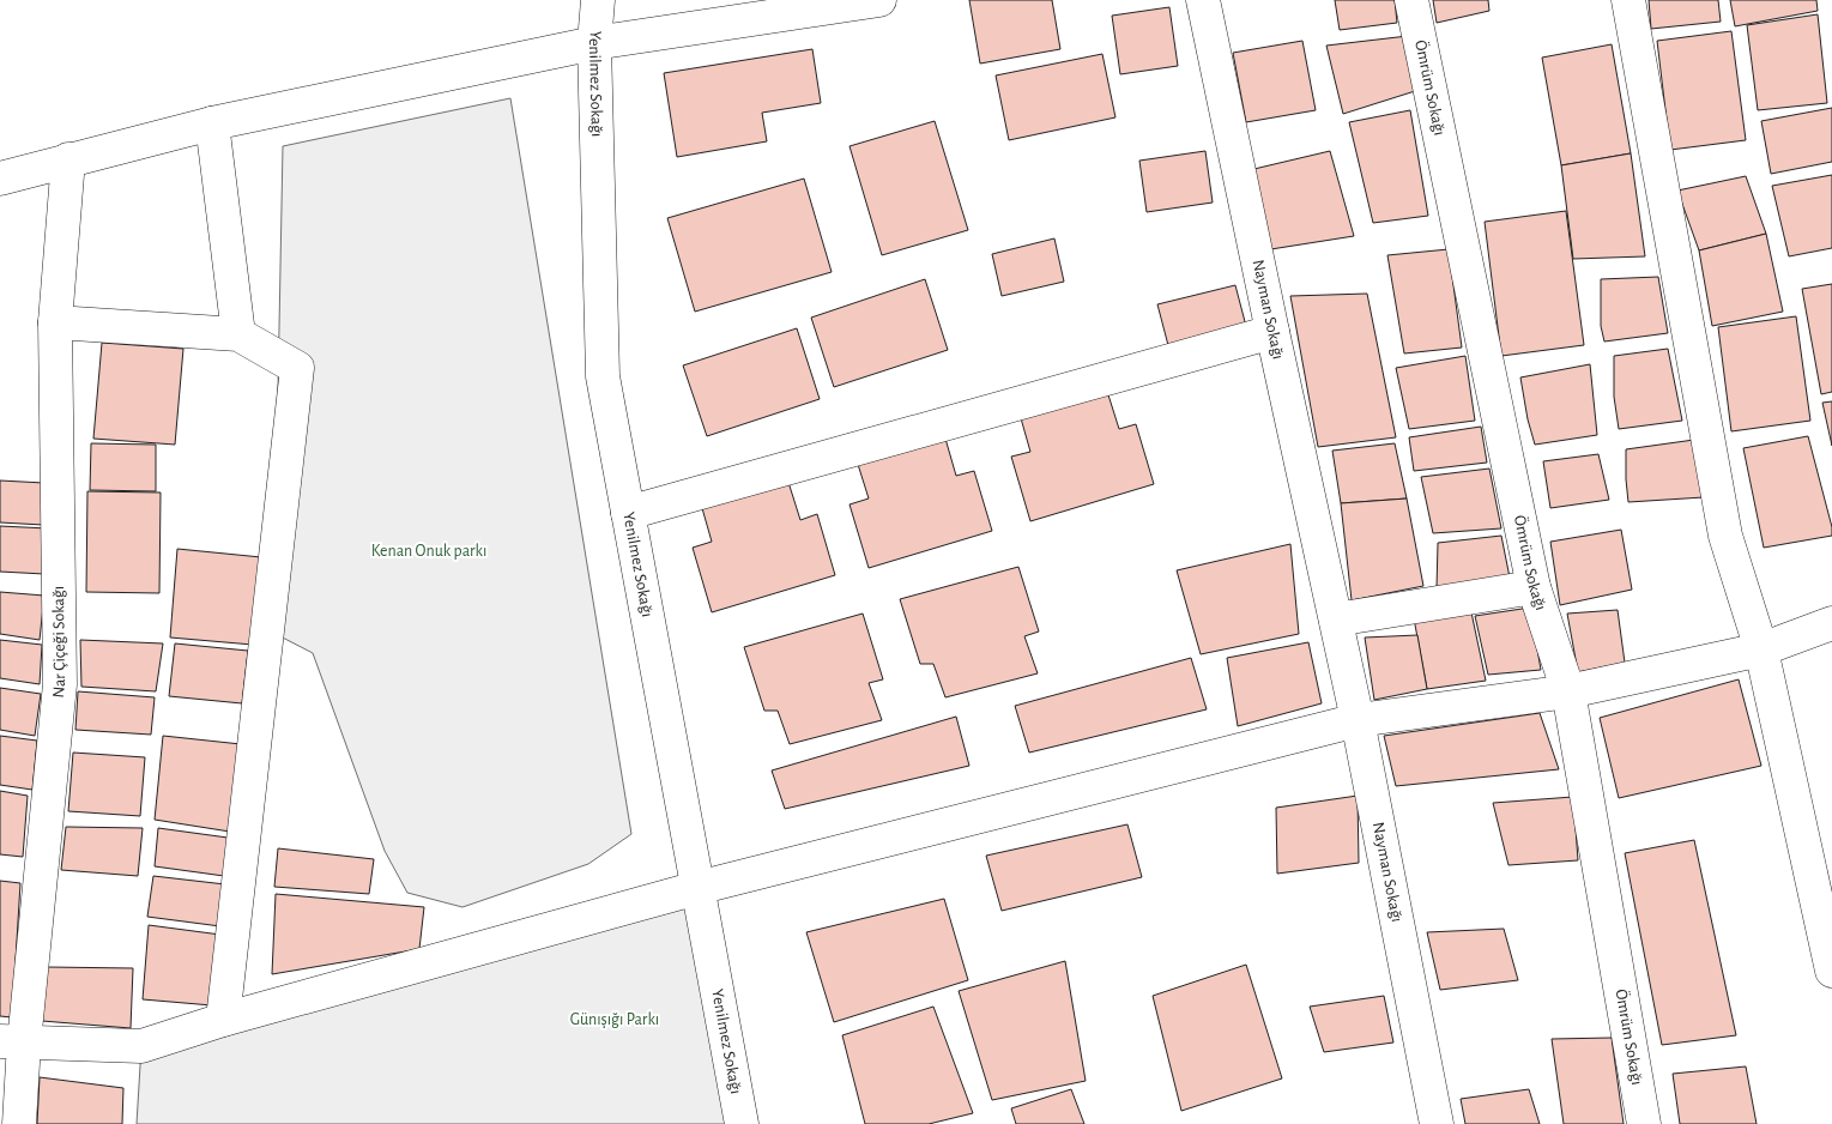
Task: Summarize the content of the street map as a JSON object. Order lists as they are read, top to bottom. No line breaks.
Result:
{"streets":{"street":["Yenilmez Sokağı","Ömrüm Sokağı","Nayman Sokağı","Nar Çiçeği Sokağı"]},"parks":["Kenan Onuk parkı","Günışığı Parkı"]}
